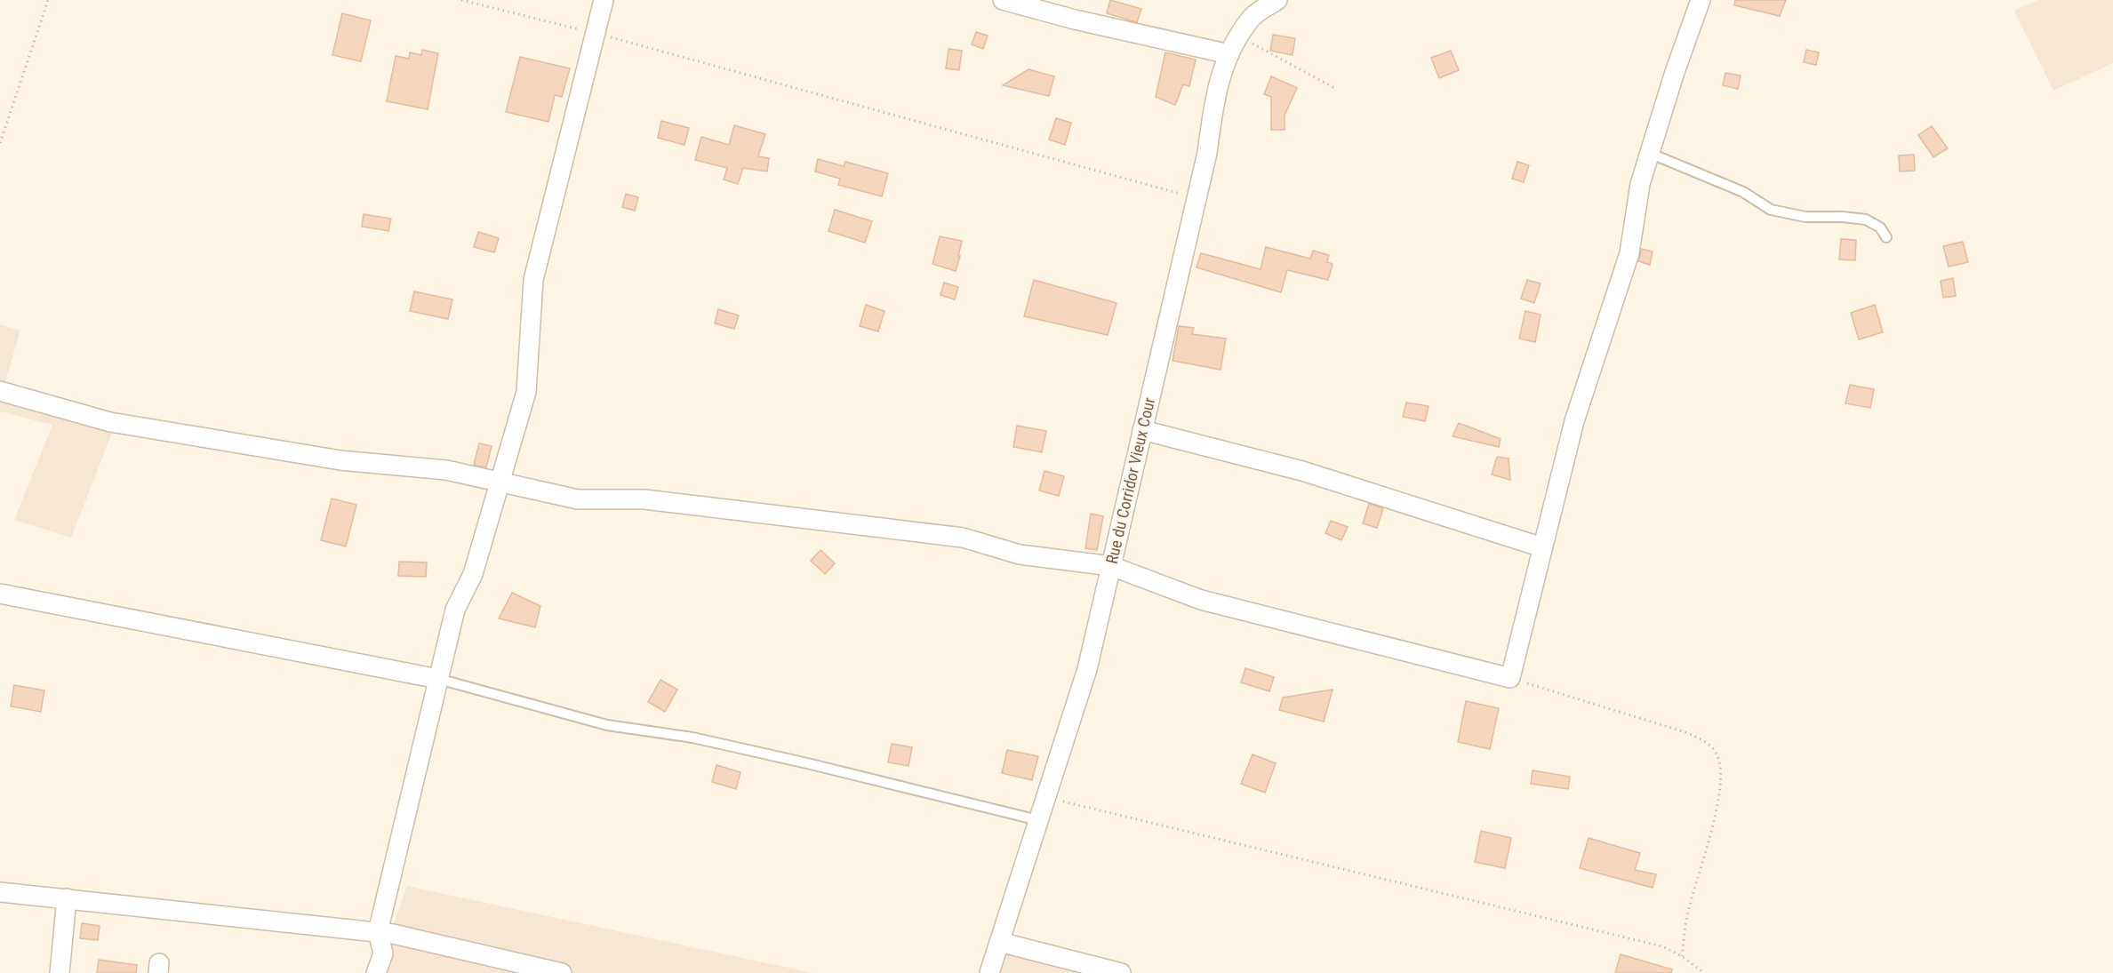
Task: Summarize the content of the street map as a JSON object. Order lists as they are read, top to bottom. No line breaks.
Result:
{"streets":{"street":["Rue du Corridor Vieux Cour"]}}
